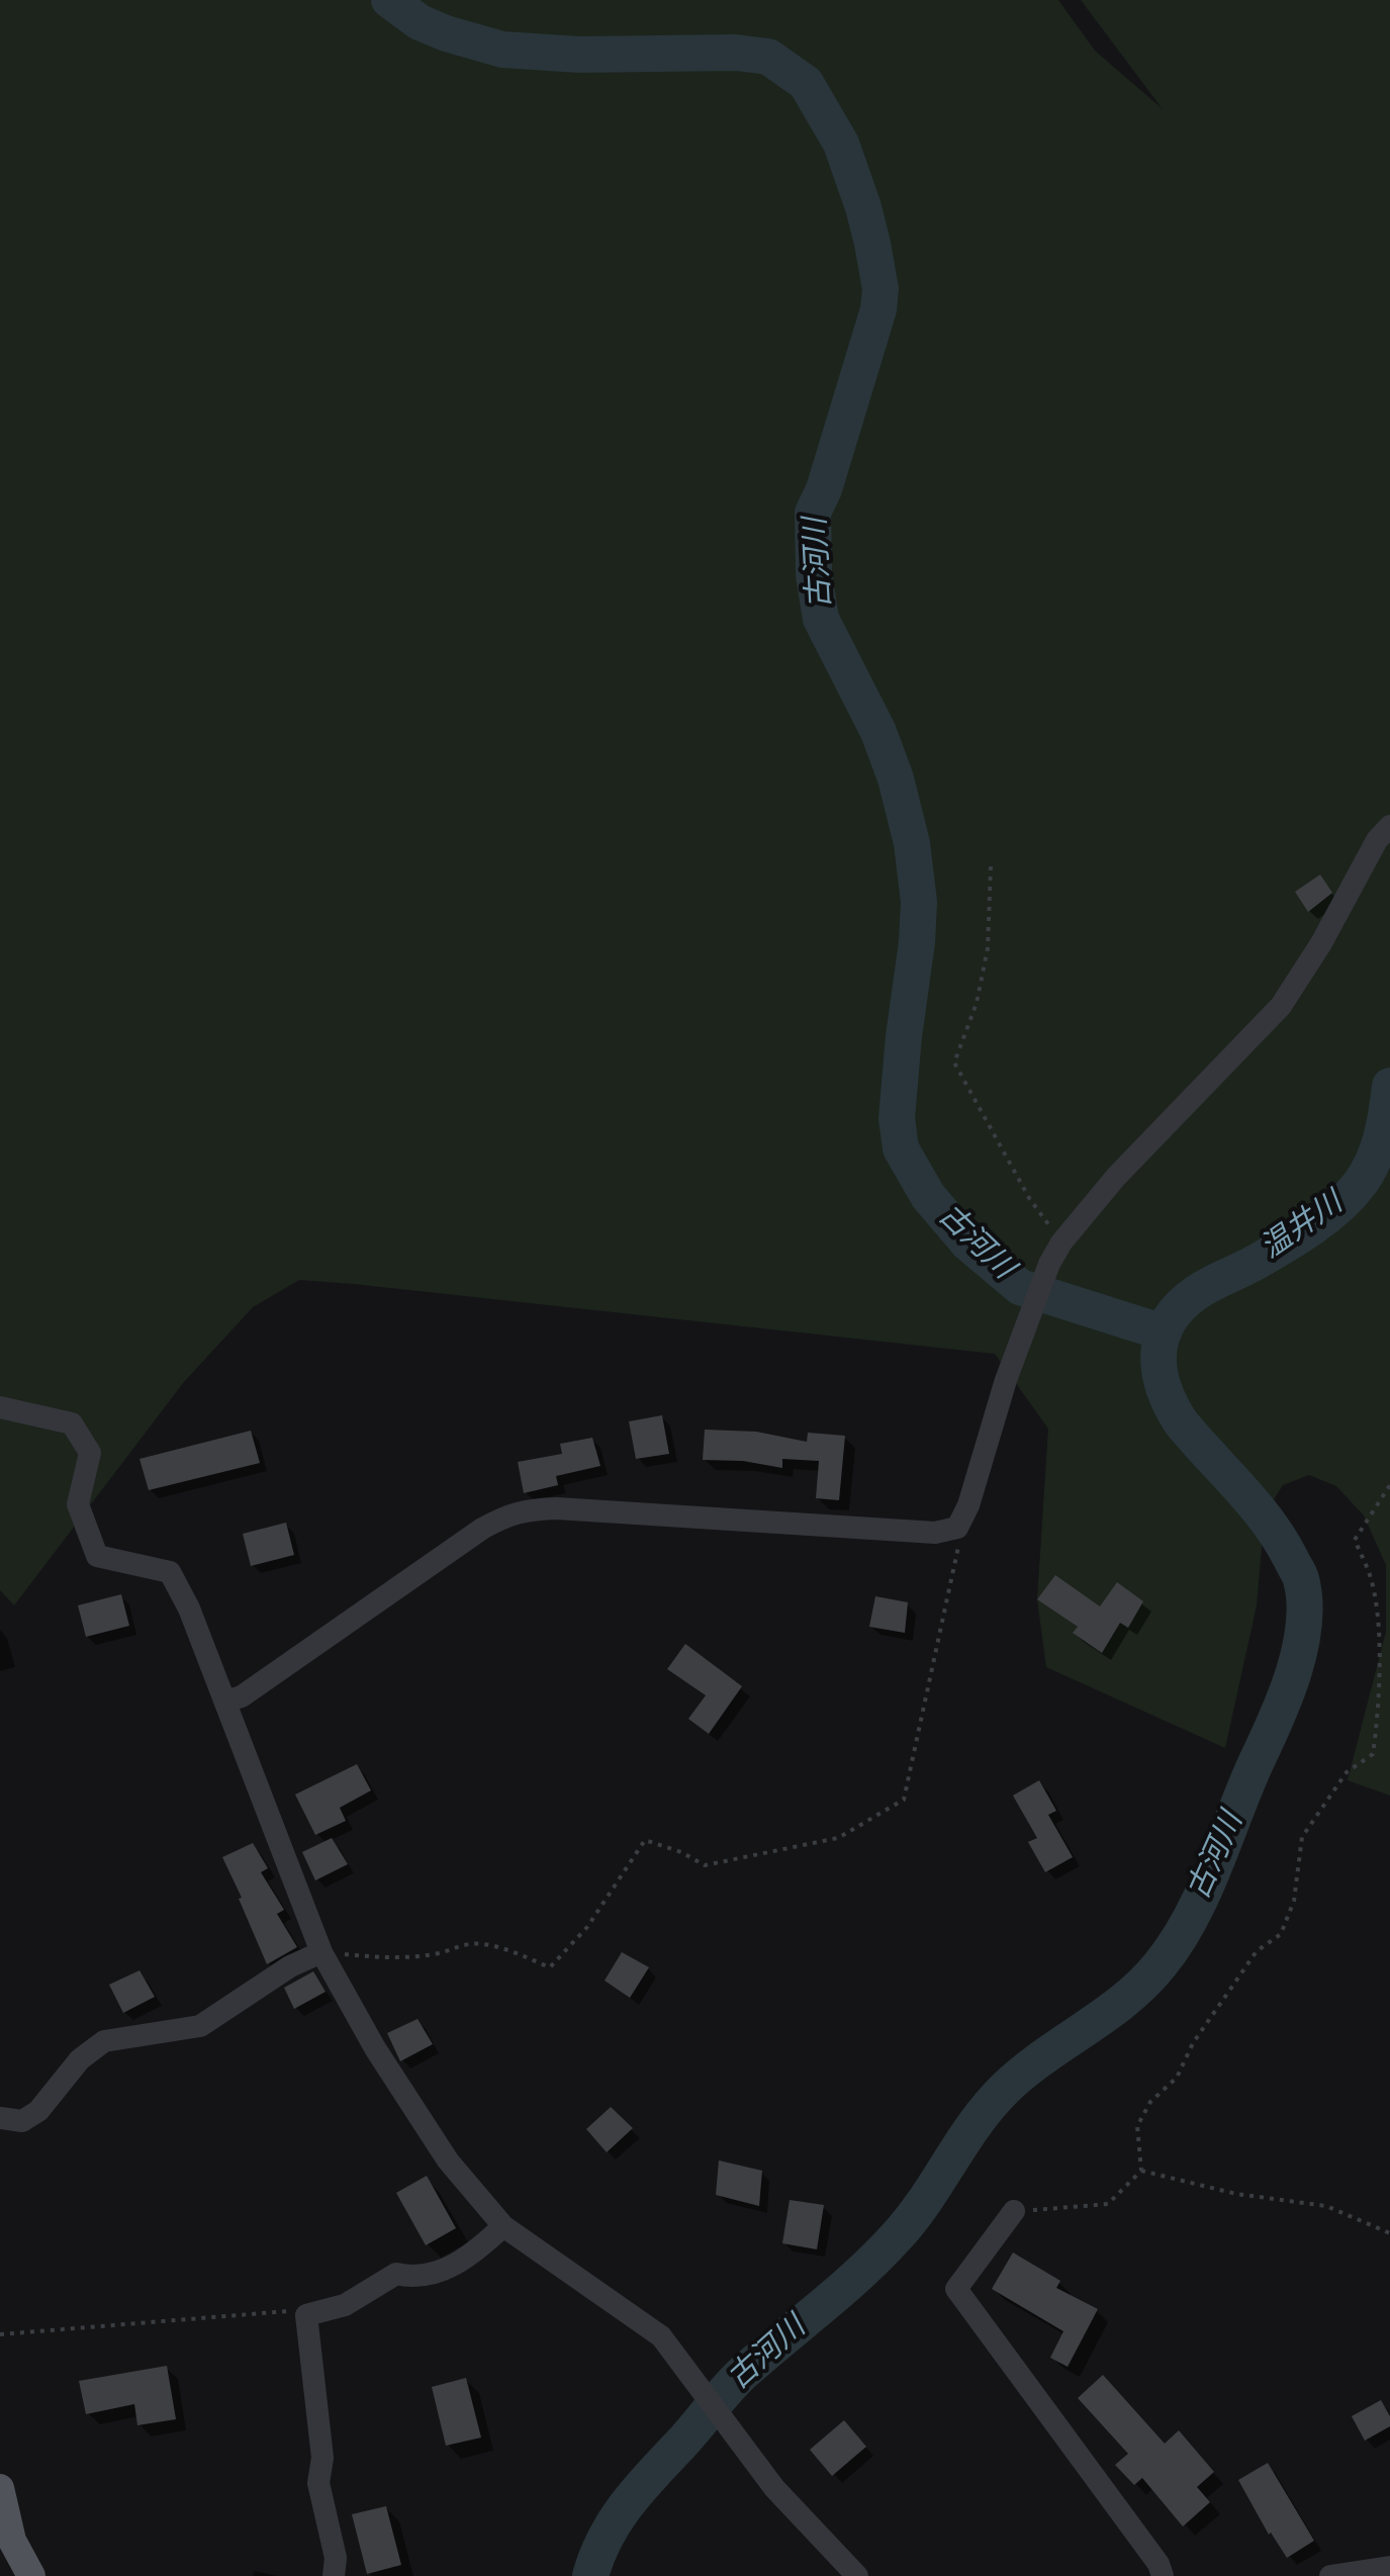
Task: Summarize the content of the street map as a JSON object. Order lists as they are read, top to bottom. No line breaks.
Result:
{"water":["古河川","温井川"]}
